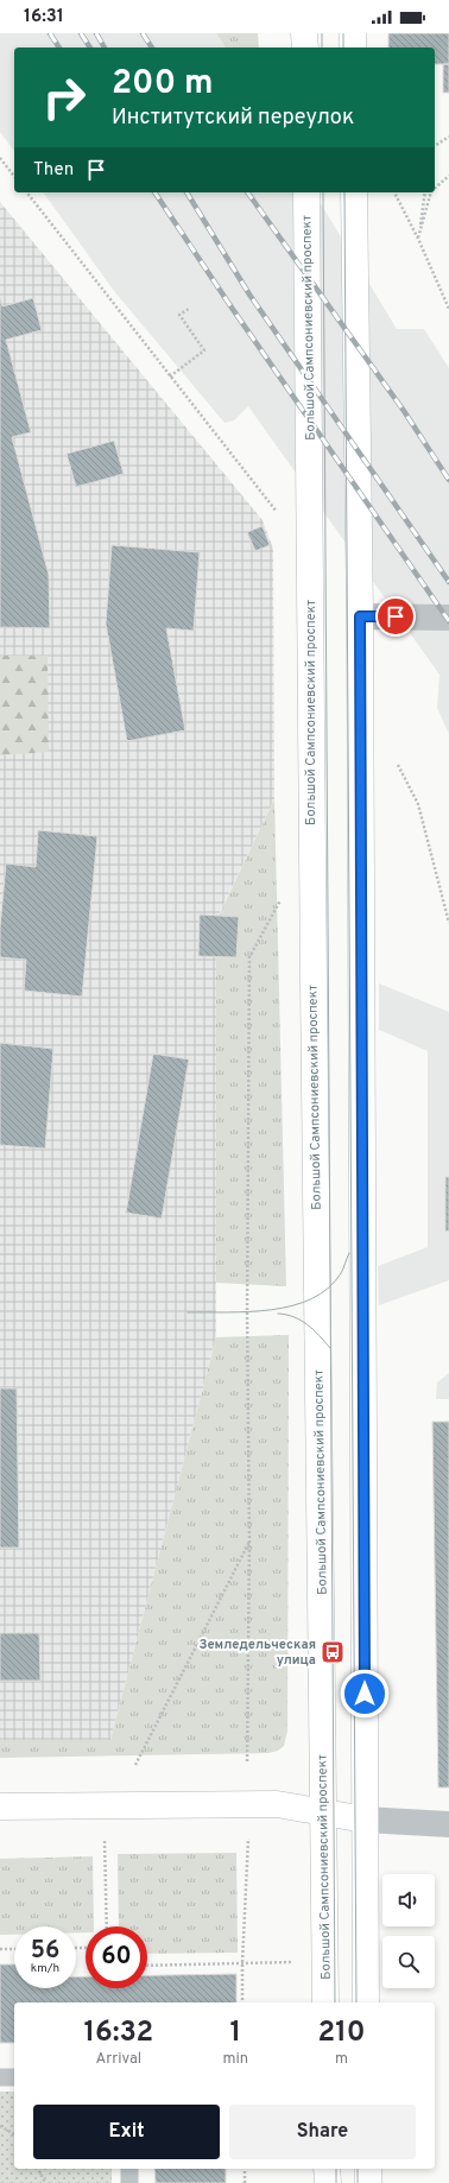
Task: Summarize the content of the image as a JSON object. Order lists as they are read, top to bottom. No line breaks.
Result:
{"streets":{"main road":["Большой Сампсониевский проспект"]},"places":{"bus stop":["Земледельческая улица"]},"page":{"status":"16:31","turn":["200 m","Институтский переулок"],"then":"Then","speed":"56 km/h","limit":"60","eta":["16:32","Arrival","1","min","210","m"],"buttons":["Exit","Share"]}}
